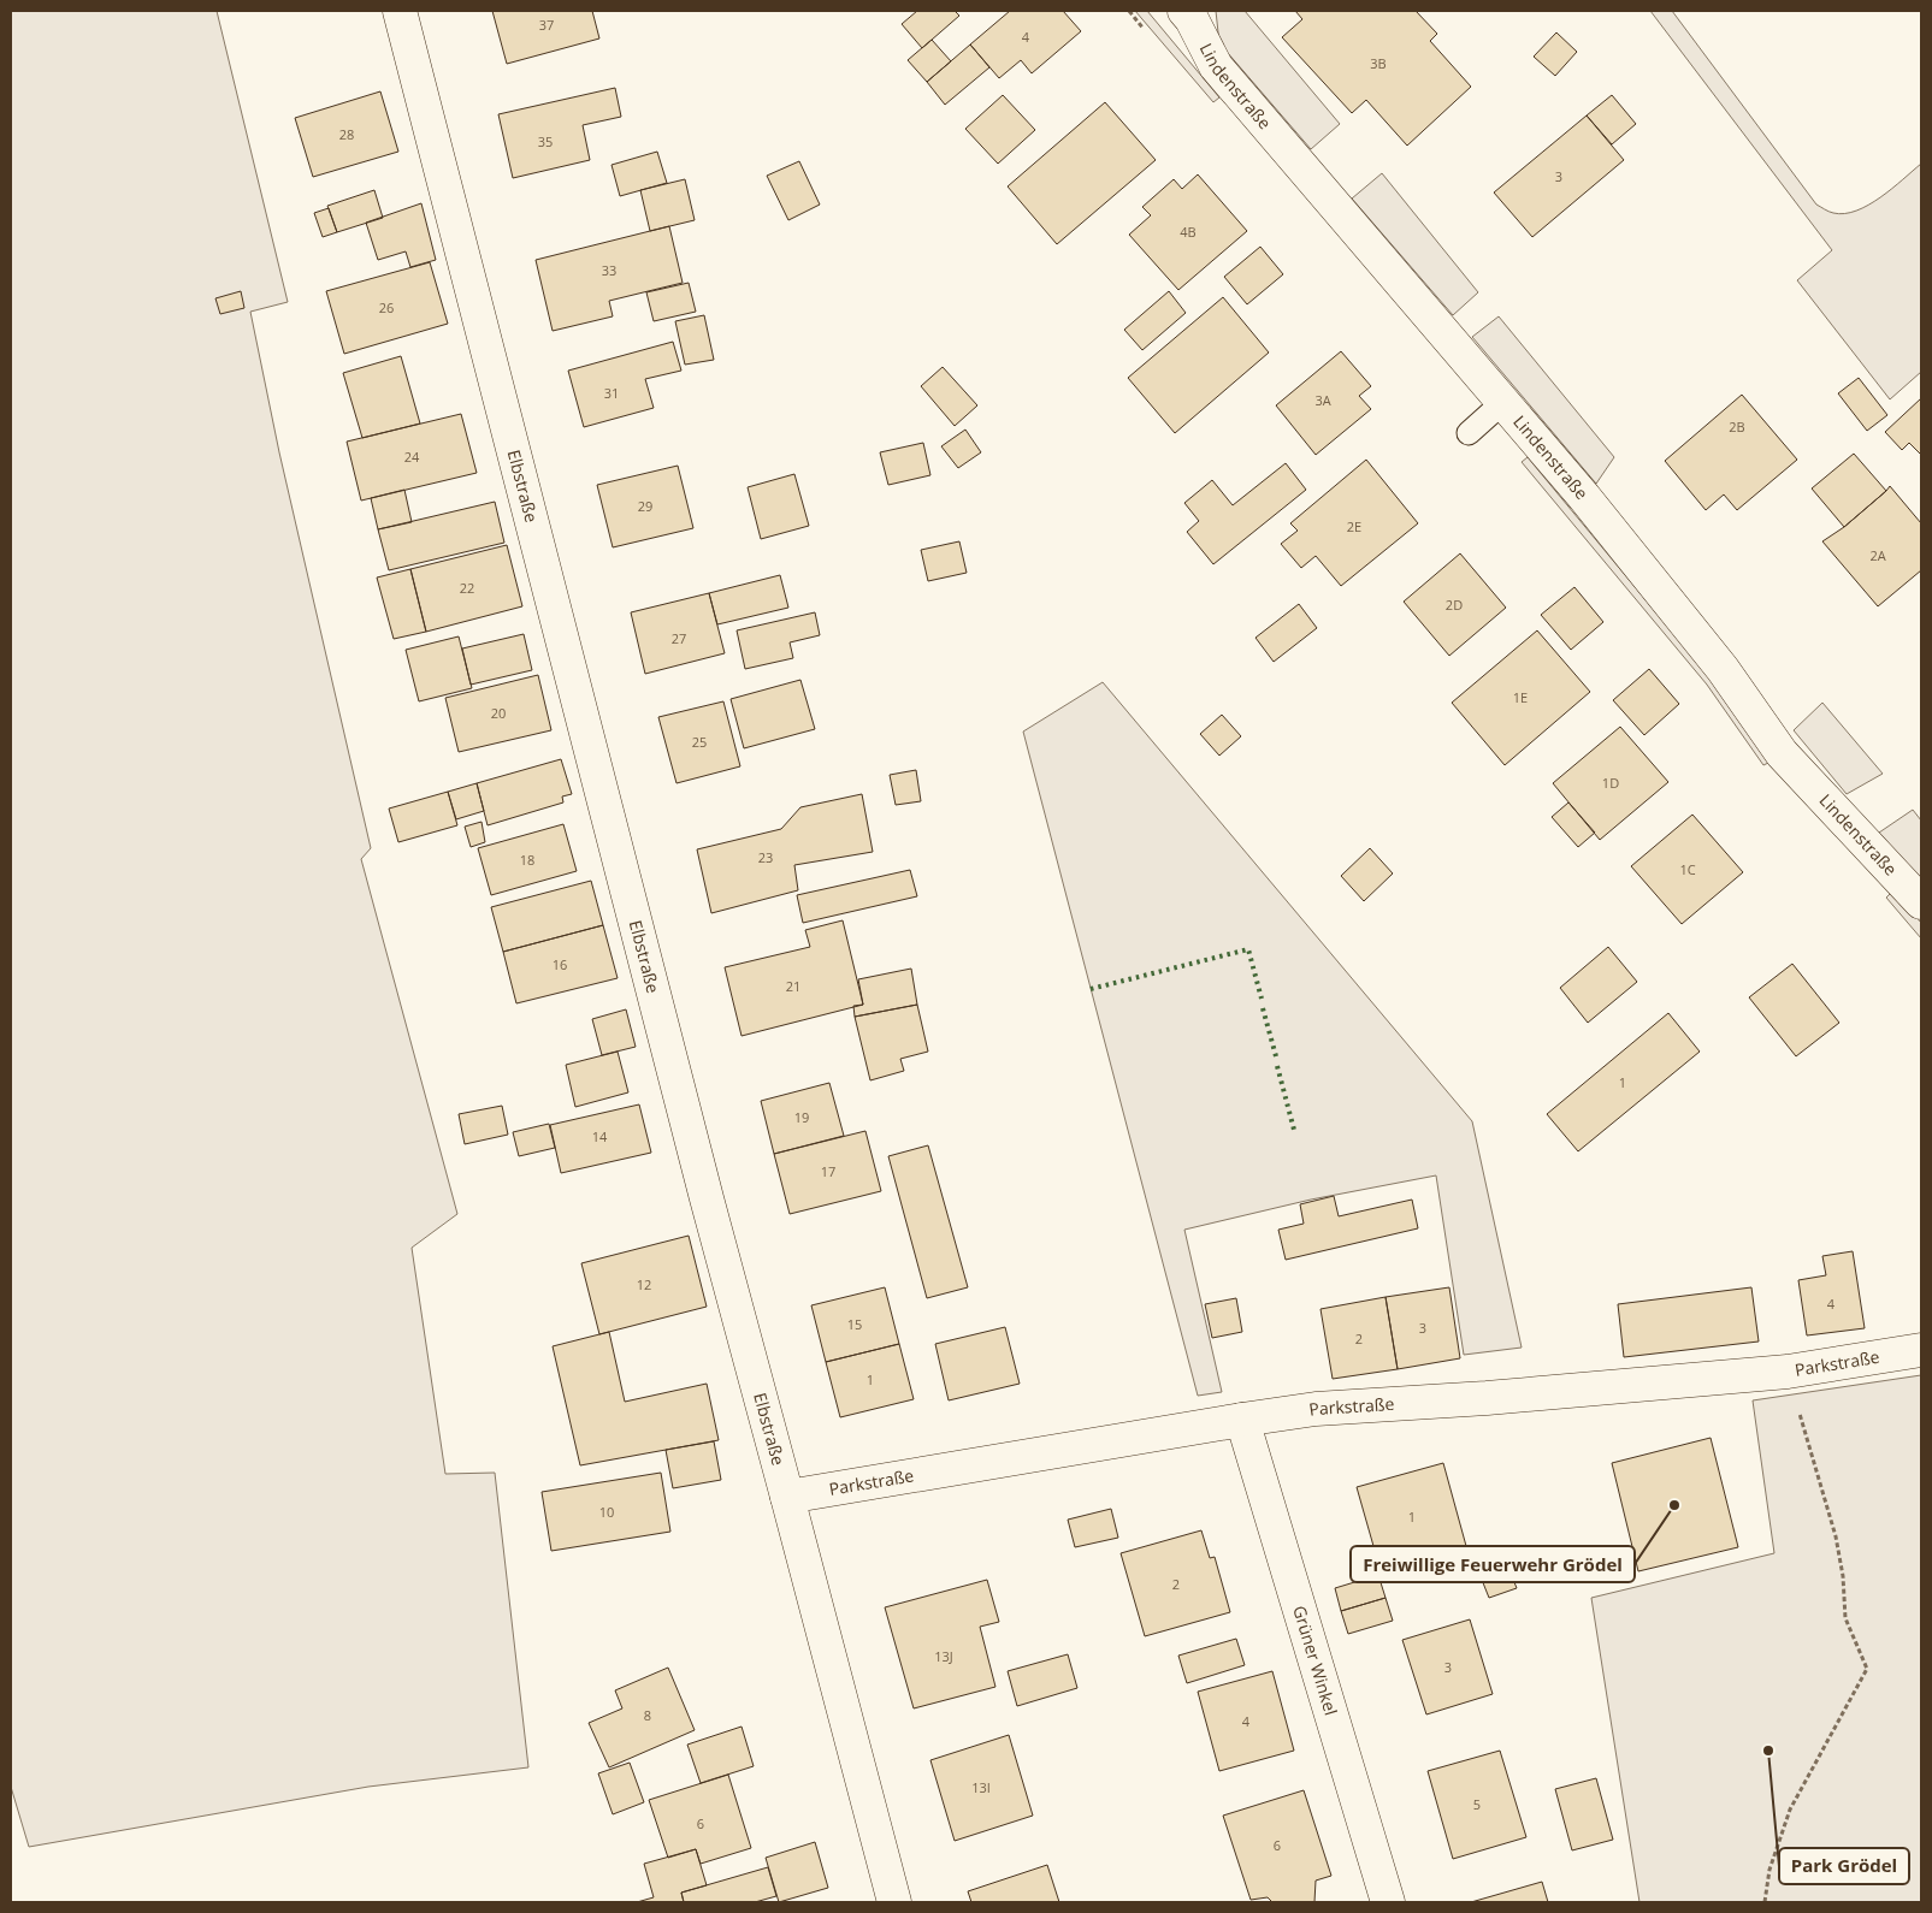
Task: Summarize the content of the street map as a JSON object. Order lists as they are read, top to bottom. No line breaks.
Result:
{"streets":{"street":["Lindenstraße","Elbstraße","Parkstraße","Grüner Winkel"]},"crossings":[["Elbstraße","Parkstraße"],["Parkstraße","Grüner Winkel"]],"places":["Freiwillige Feuerwehr Grödel","Park Grödel"],"house_numbers":["37","4","3B","28","35","3","4B","33","26","31","3A","2B","24","29","2E","2A","22","2D","27","1E","20","25","1D","23","18","1C","16","21","1","19","14","17","12","4","15","3","2","1","10","1","2","13J","3","8","4","13I","5","6","6"]}
